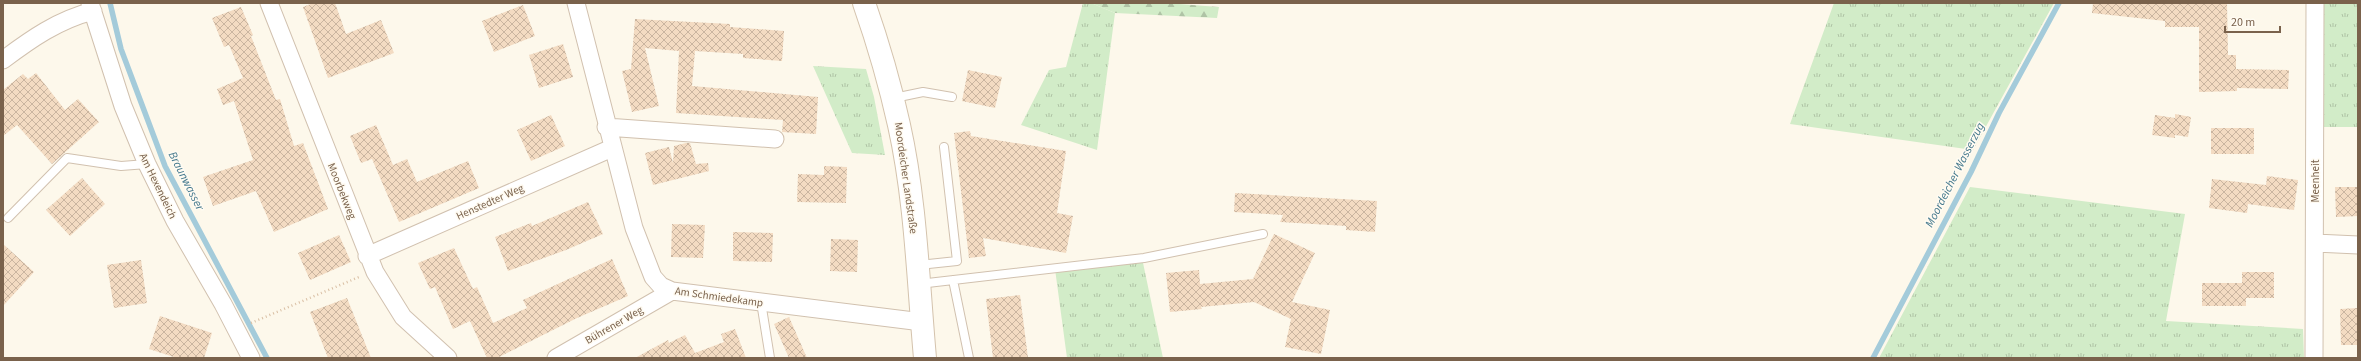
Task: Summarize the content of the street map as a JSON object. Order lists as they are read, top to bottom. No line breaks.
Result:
{"streets":{"main road":["Moordeicher Landstraße"],"street":["Meenheit","Am Hexendeich","Moorbekweg","Henstedter Weg","Am Schmiedekamp","Bührener Weg"]},"crossings":[["Moordeicher Landstraße","Am Schmiedekamp"],["Moorbekweg","Henstedter Weg"],["Henstedter Weg","Am Schmiedekamp"],["Am Schmiedekamp","Bührener Weg"]],"water":["Moordeicher Wasserzug","Braunwasser"],"scale_bar":"20 m"}
